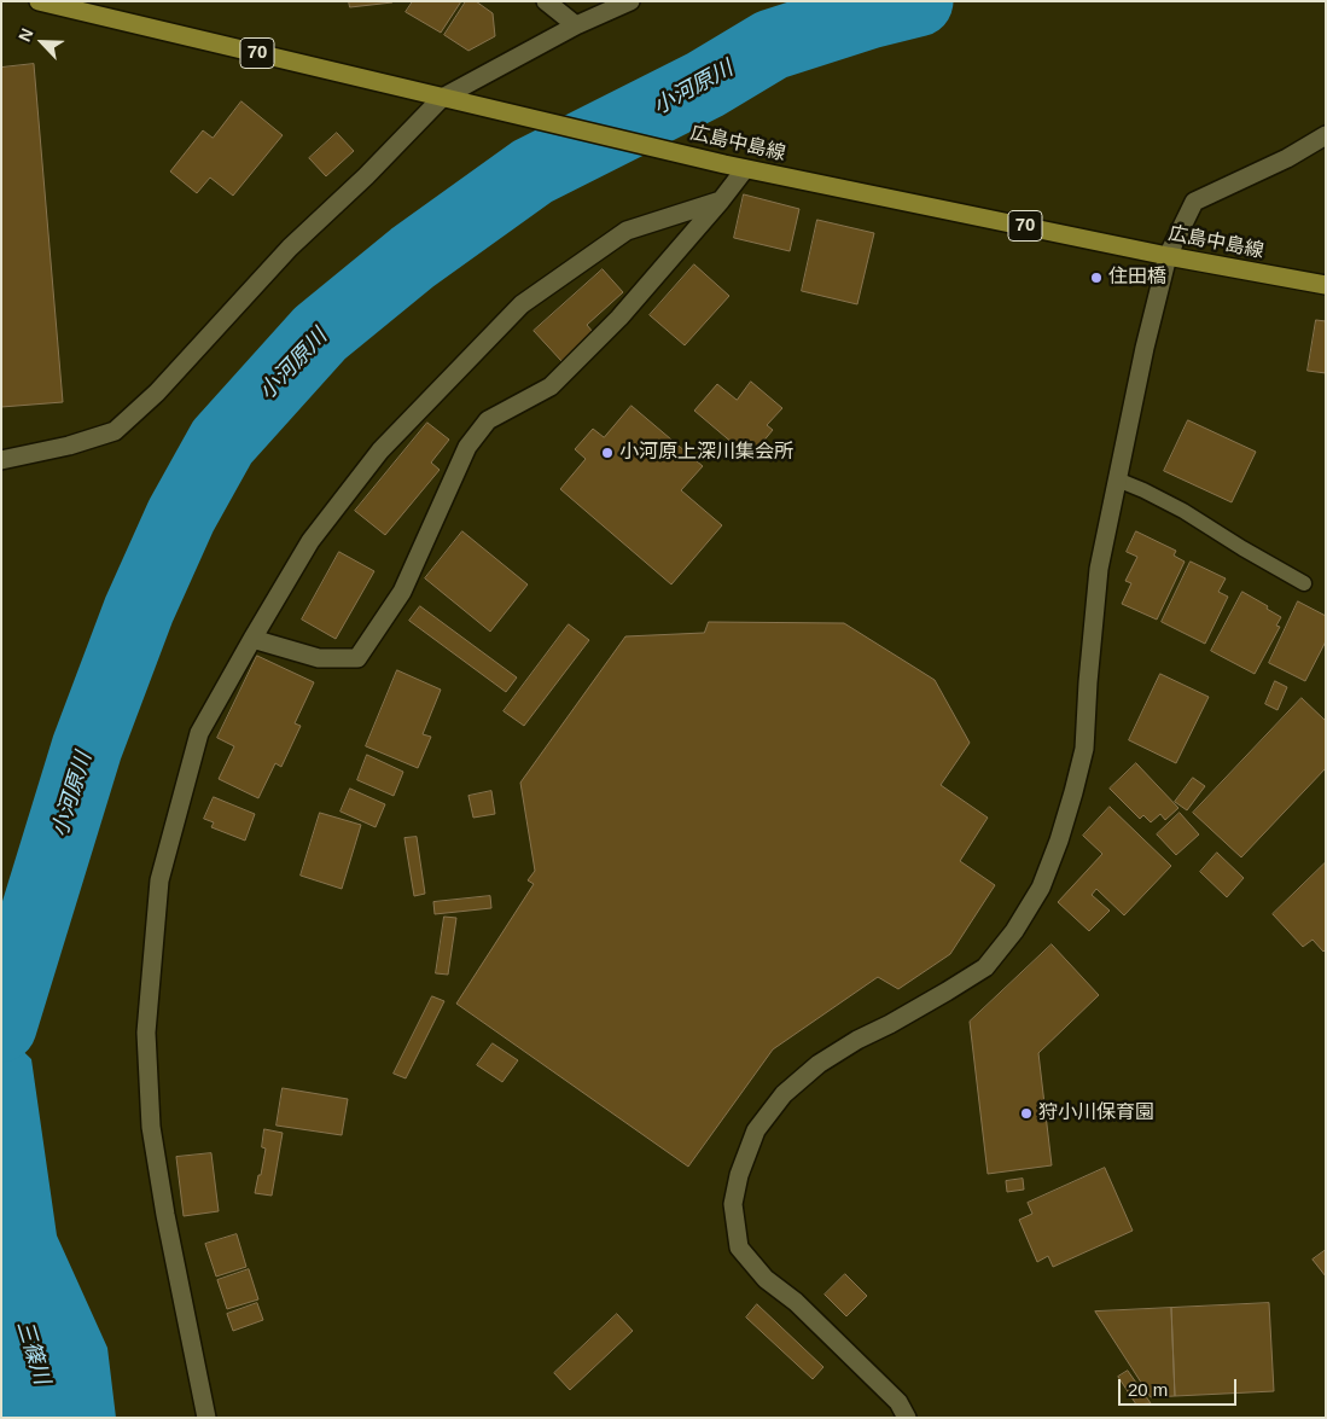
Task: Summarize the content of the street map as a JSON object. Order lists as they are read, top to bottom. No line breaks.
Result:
{"streets":{"main road":["70","広島中島線"]},"water":["小河原川","三篠川"],"places":["住田橋","小河原上深川集会所","狩小川保育園"],"scale_bar":"20 m","north":"top left"}
